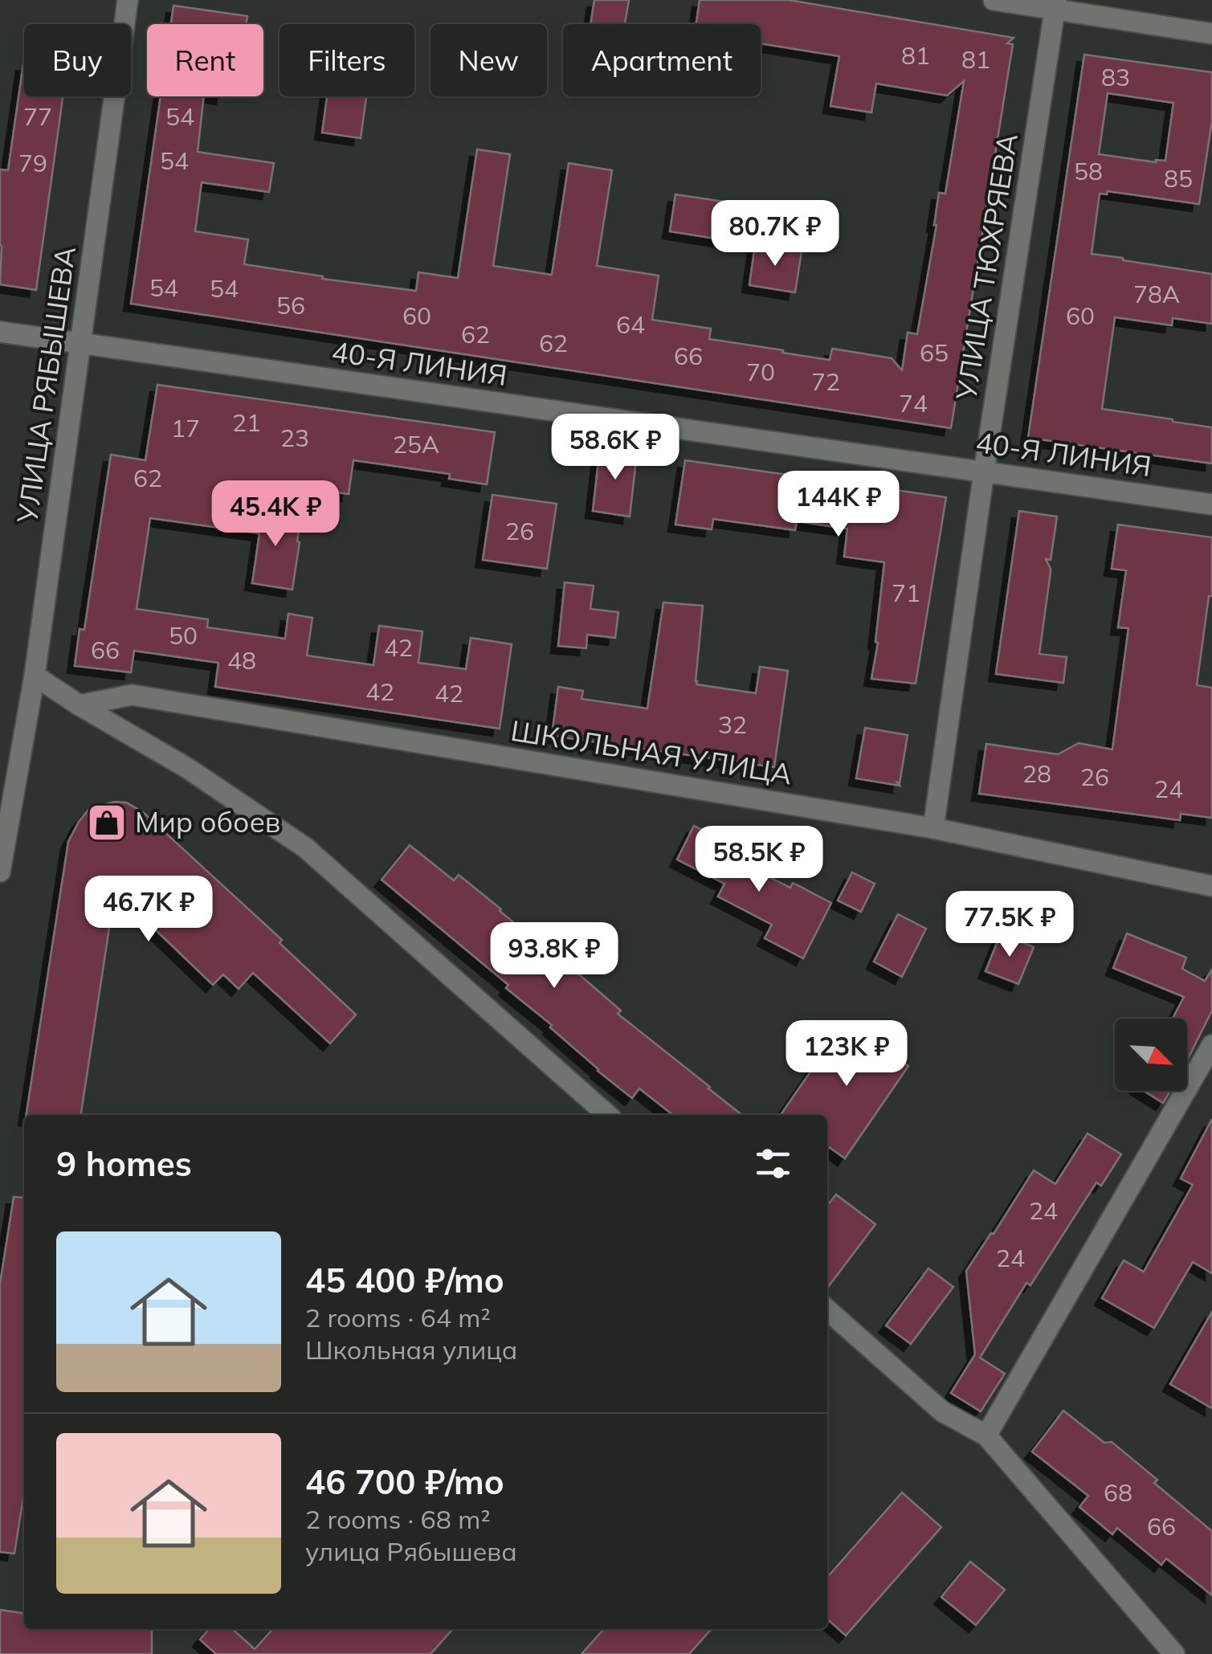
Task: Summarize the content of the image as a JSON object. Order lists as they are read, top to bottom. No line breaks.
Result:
{"streets":{"street":["УЛИЦА ТЮХРЯЕВА","40-Я ЛИНИЯ","УЛИЦА РЯБЫШЕВА","ШКОЛЬНАЯ УЛИЦА"]},"crossings":[["УЛИЦА ТЮХРЯЕВА","40-Я ЛИНИЯ"],["УЛИЦА ТЮХРЯЕВА","ШКОЛЬНАЯ УЛИЦА"],["40-Я ЛИНИЯ","УЛИЦА РЯБЫШЕВА"]],"places":{"shop":["Мир обоев"]},"house_numbers":["81","81","83","77","54","54","79","58","85","54","54","78А","56","60","60","64","62","62","65","66","70","72","74","21","17","23","25А","62","26","71","50","42","66","48","42","42","32","28","26","24","24","24","68","66"],"north":"bottom right","page":{"chip":["Buy","Rent","Filters","New","Apartment"],"price":["80.7K ₽","58.6K ₽","144K ₽","45.4K ₽","58.5K ₽","46.7K ₽","77.5K ₽","93.8K ₽","123K ₽"],"heading":"9 homes","list":[{"name":"45 400 ₽/mo","note":"2 rooms · 64 m² · Школьная улица"},{"name":"46 700 ₽/mo","note":"2 rooms · 68 m² · улица Рябышева"}]}}
